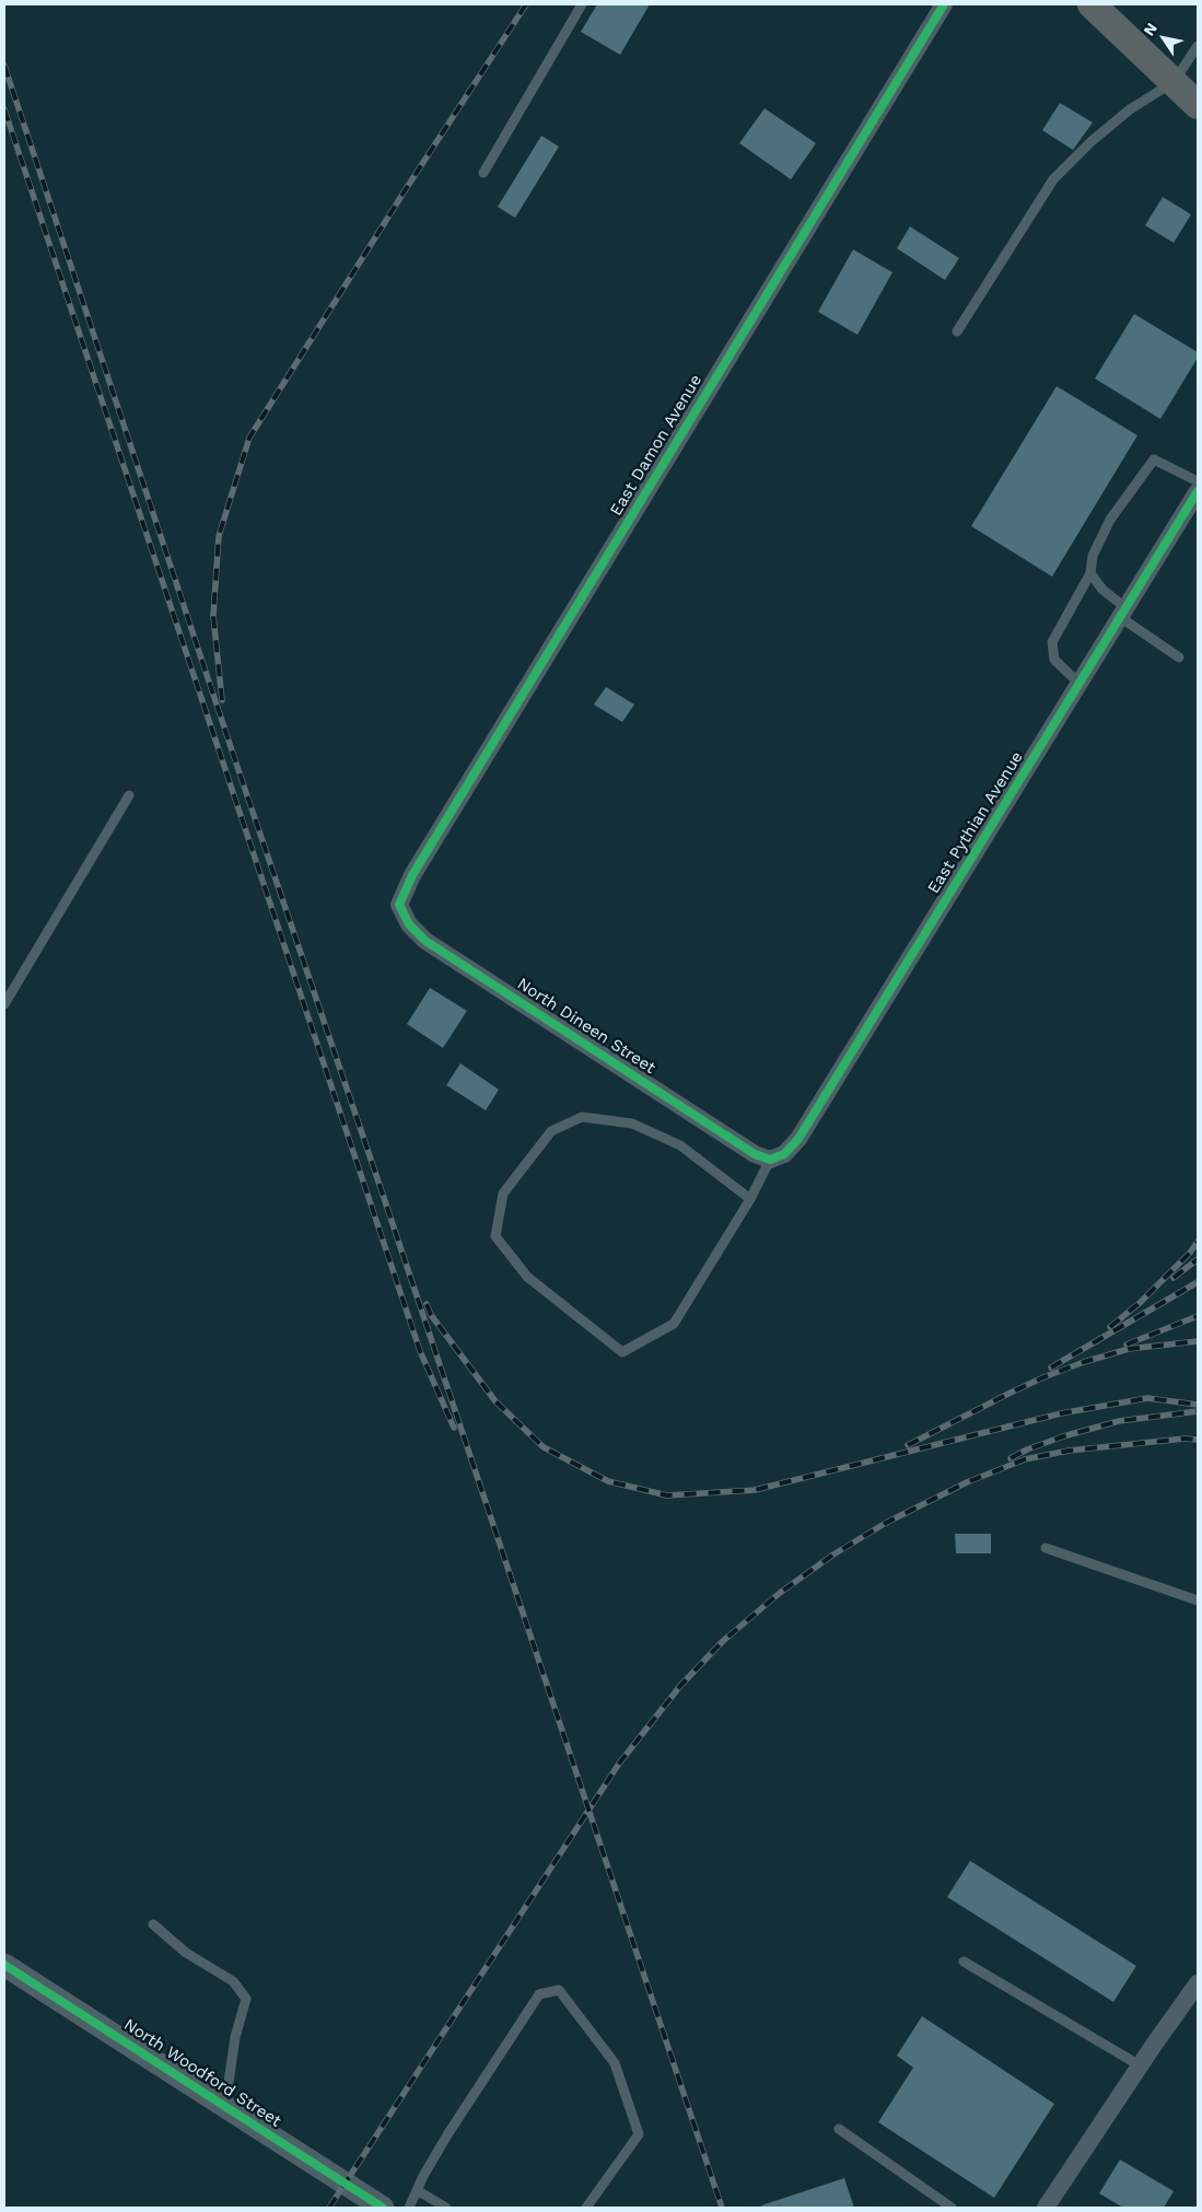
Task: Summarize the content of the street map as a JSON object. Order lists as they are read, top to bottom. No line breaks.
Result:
{"streets":{"street":["East Damon Avenue","East Pythian Avenue","North Dineen Street","North Woodford Street"]},"crossings":[["East Damon Avenue","North Dineen Street"],["East Pythian Avenue","North Dineen Street"]],"north":"top left"}
